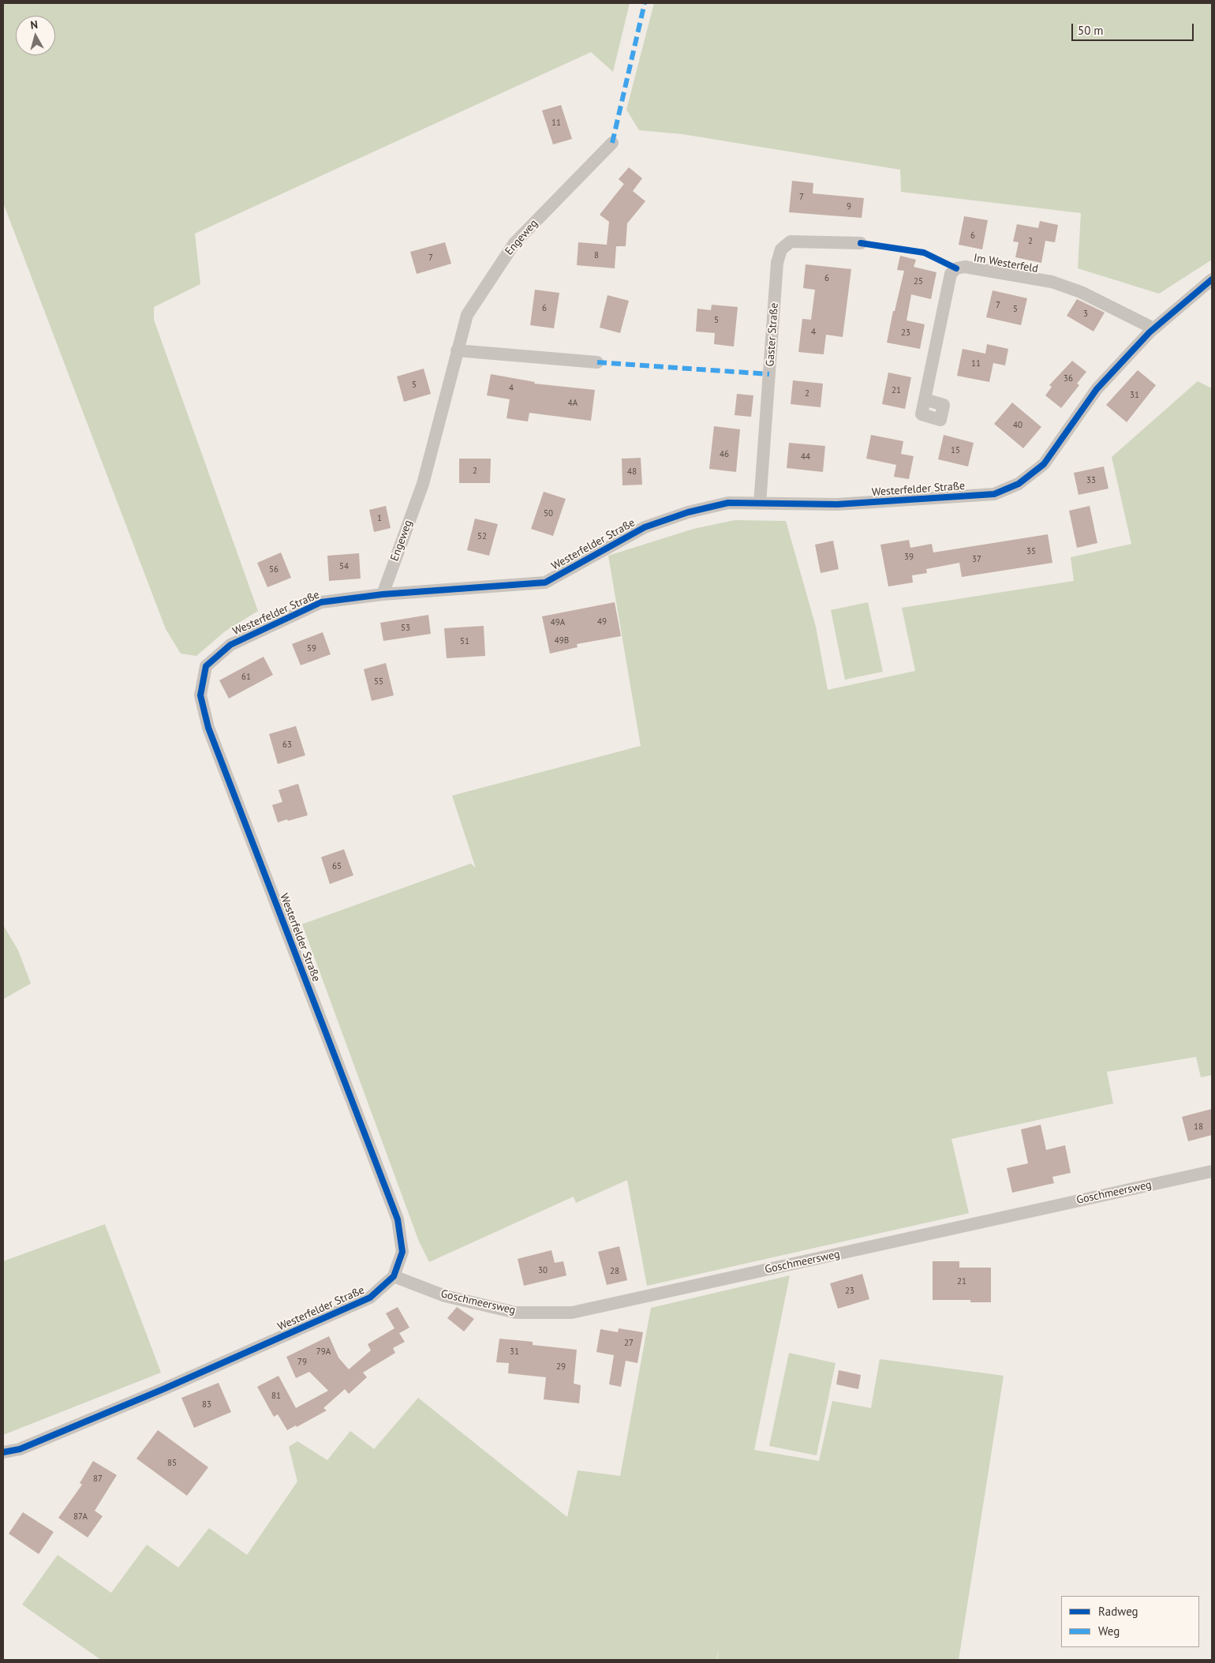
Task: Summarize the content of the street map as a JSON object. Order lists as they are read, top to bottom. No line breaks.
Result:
{"streets":{"street":["Engeweg","Im Westerfeld","Gaster Straße","Westerfelder Straße","Goschmeersweg"]},"crossings":[["Engeweg","Westerfelder Straße"],["Im Westerfeld","Westerfelder Straße"],["Gaster Straße","Westerfelder Straße"],["Westerfelder Straße","Goschmeersweg"]],"house_numbers":["11","7","9","6","2","8","7","6","25","7","6","5","3","5","4","23","11","36","5","4","21","2","31","4A","40","15","46","44","2","48","33","50","1","52","35","39","37","54","56","49","49A","53","49B","51","59","61","55","63","65","18","30","28","21","23","27","79A","31","79","29","81","83","85","87","87A"],"legend":["Radweg","Weg"],"scale_bar":"50 m","north":"top"}
